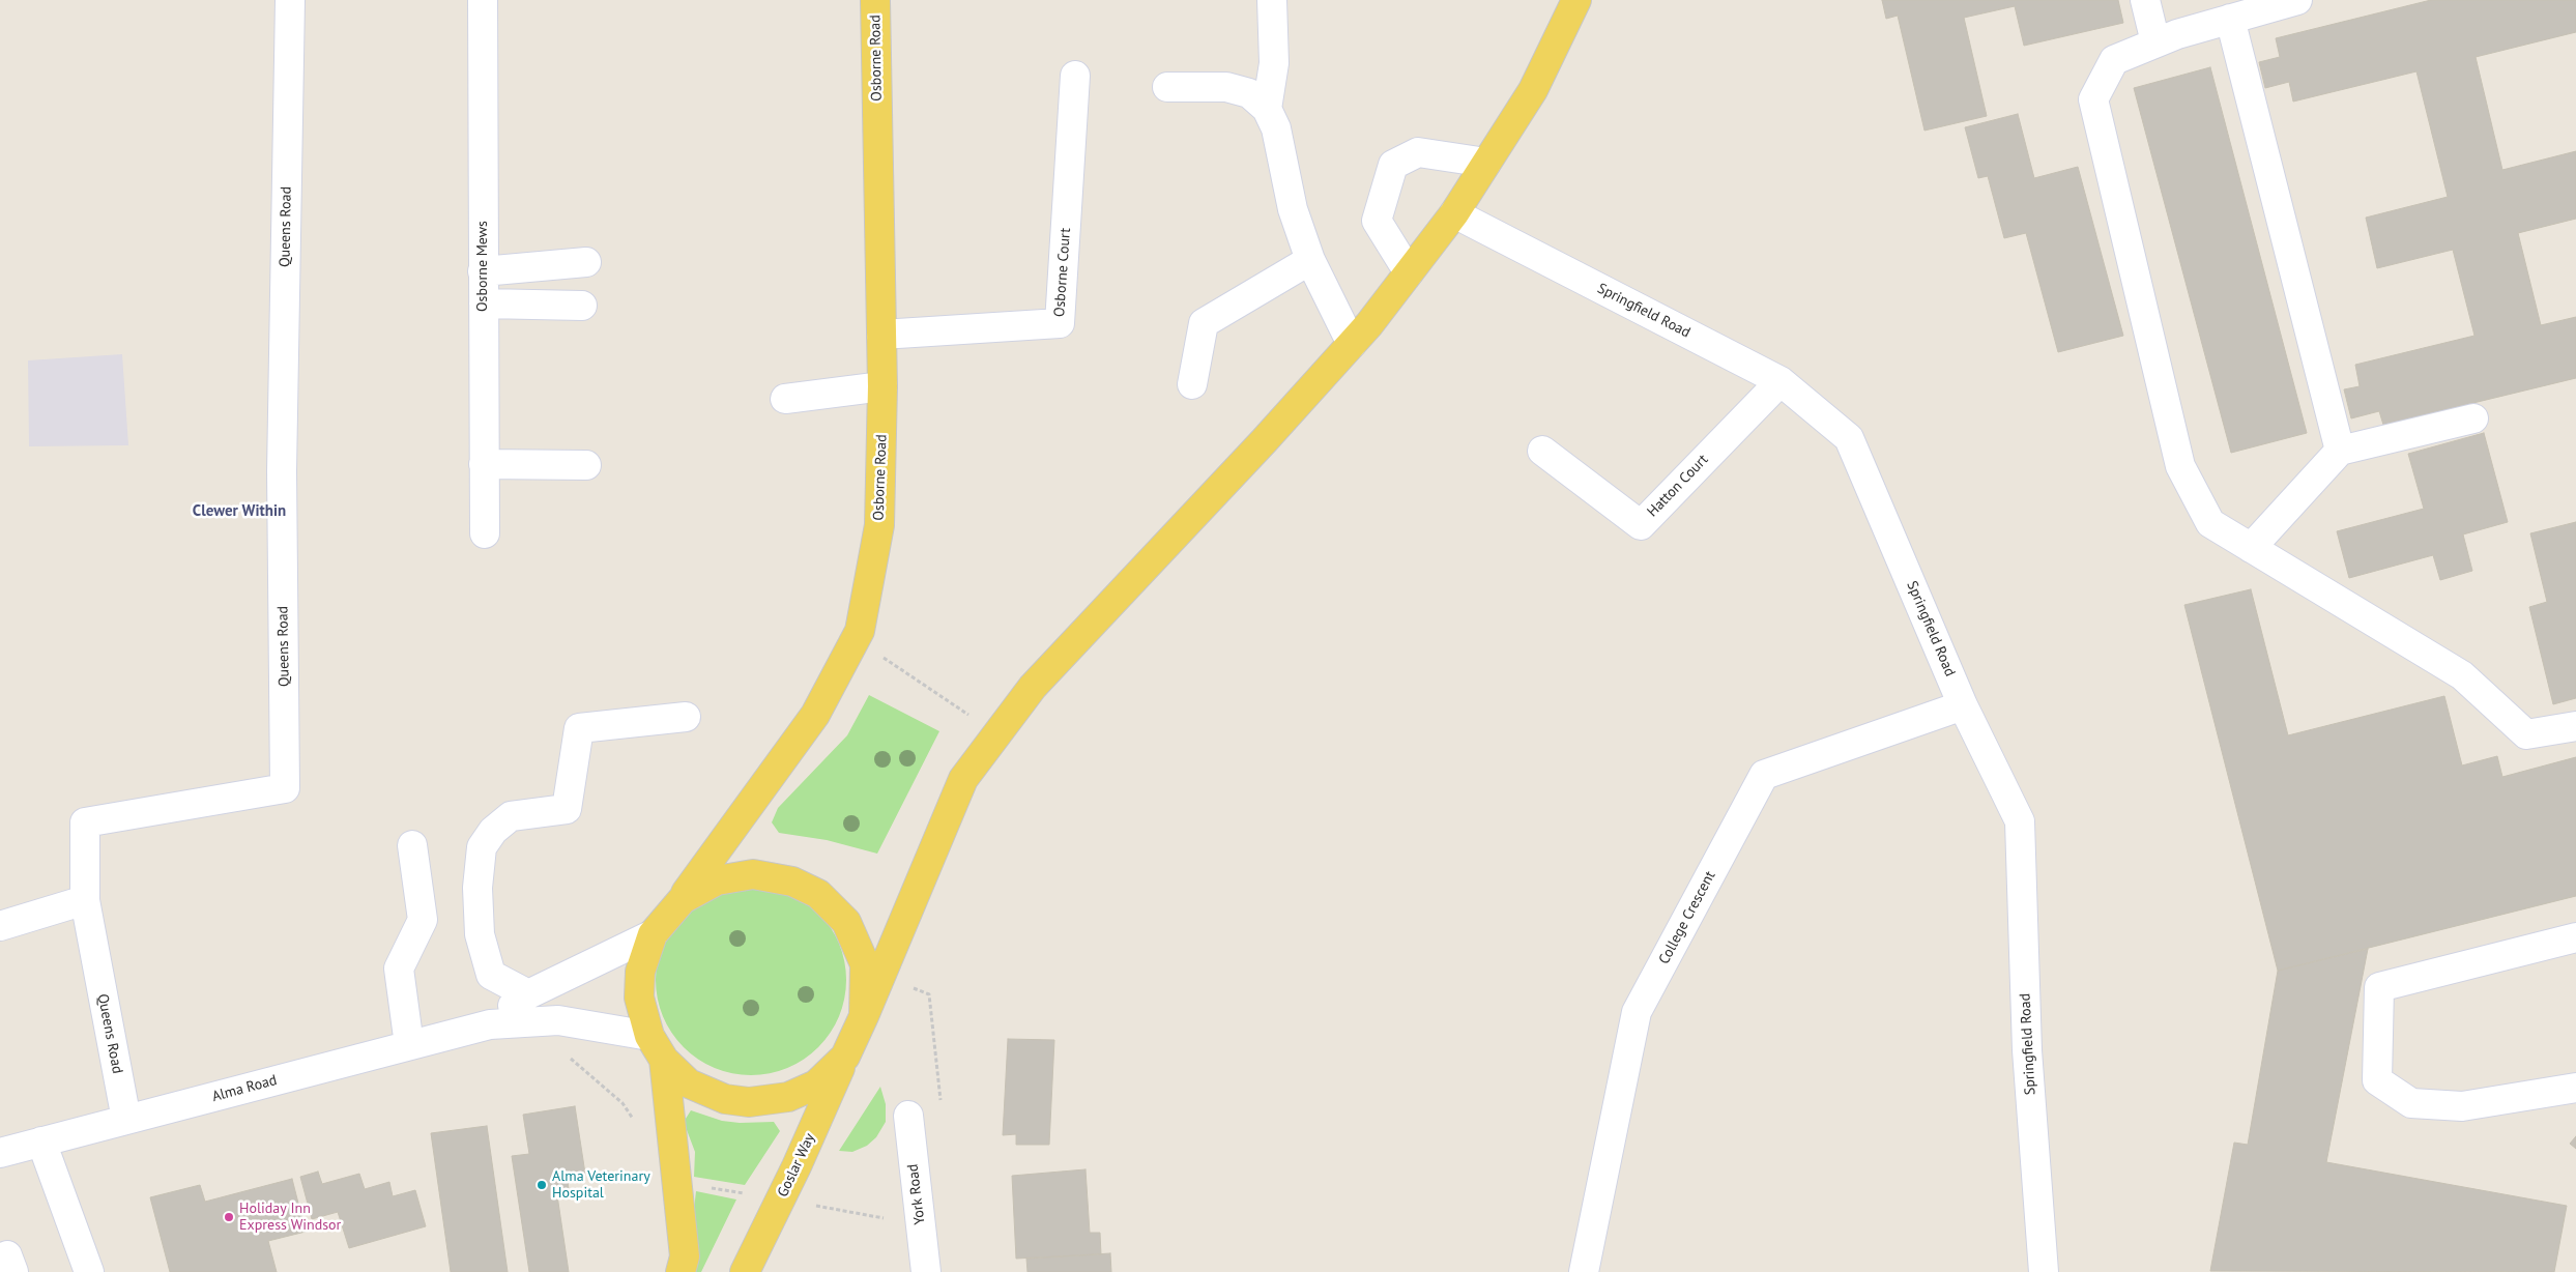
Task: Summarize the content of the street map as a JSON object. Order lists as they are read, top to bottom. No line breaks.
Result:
{"streets":{"main road":["Osborne Road","Goslar Way"],"street":["Queens Road","Osborne Mews","Osborne Court","Springfield Road","Hatton Court","College Crescent","Alma Road","York Road"]},"crossings":[["Osborne Road","Osborne Court"],["Osborne Road","Alma Road"],["Queens Road","Alma Road"],["Springfield Road","Hatton Court"],["Springfield Road","College Crescent"],["Springfield Road","Goslar Way"]],"districts":["Clewer Within"],"places":["Alma Veterinary Hospital","Holiday Inn Express Windsor"]}
